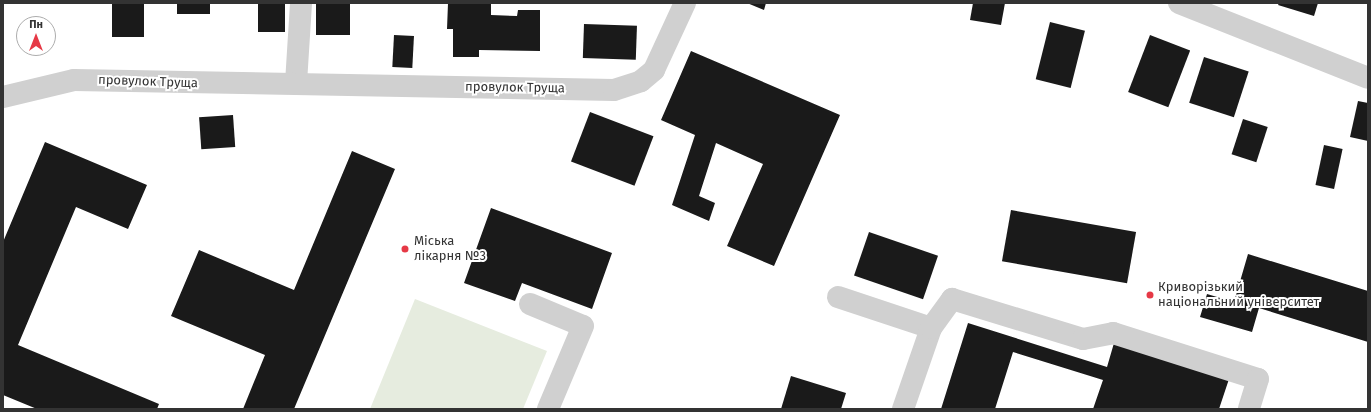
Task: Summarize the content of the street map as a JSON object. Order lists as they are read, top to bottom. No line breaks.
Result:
{"streets":{"street":["провулок Труща"]},"places":["Міська лікарня №3","Криворізький національний університет"],"north":"top"}
